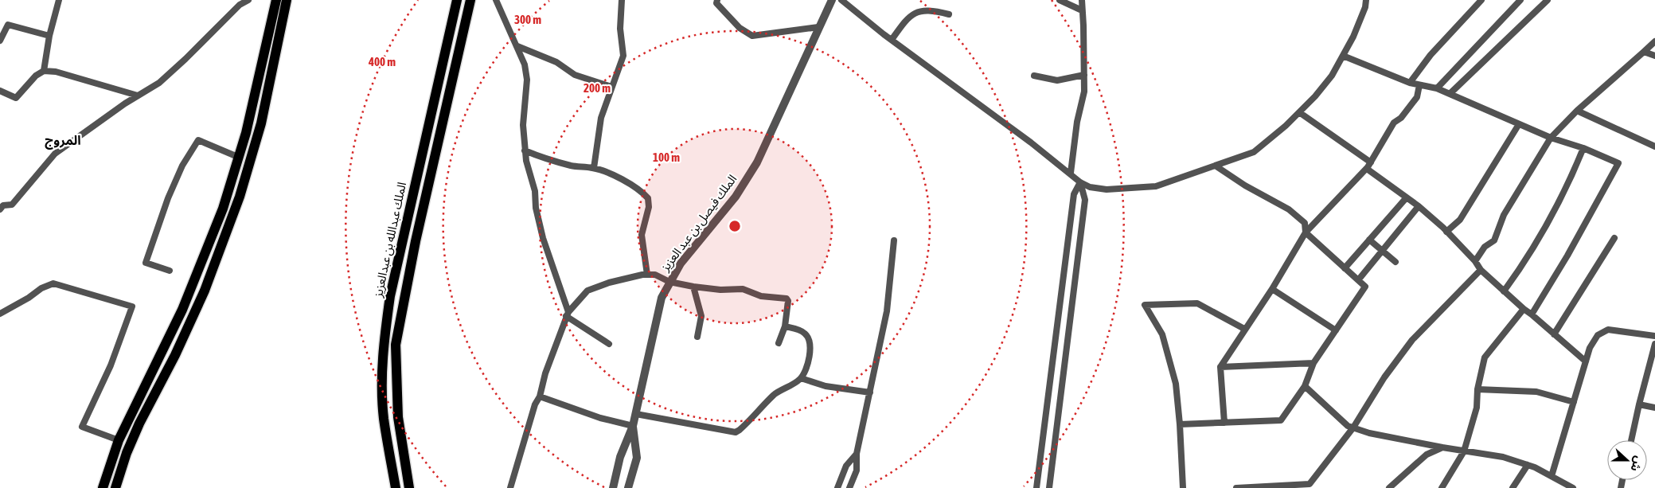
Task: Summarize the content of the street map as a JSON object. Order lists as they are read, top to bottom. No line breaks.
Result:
{"streets":{"main road":["الملك عبدالله بن عبدالعزيز"],"street":["الملك فيصل بن عبد العزيز"]},"districts":["المروج"],"north":"right","rings":["300 m","400 m","200 m","100 m"]}
